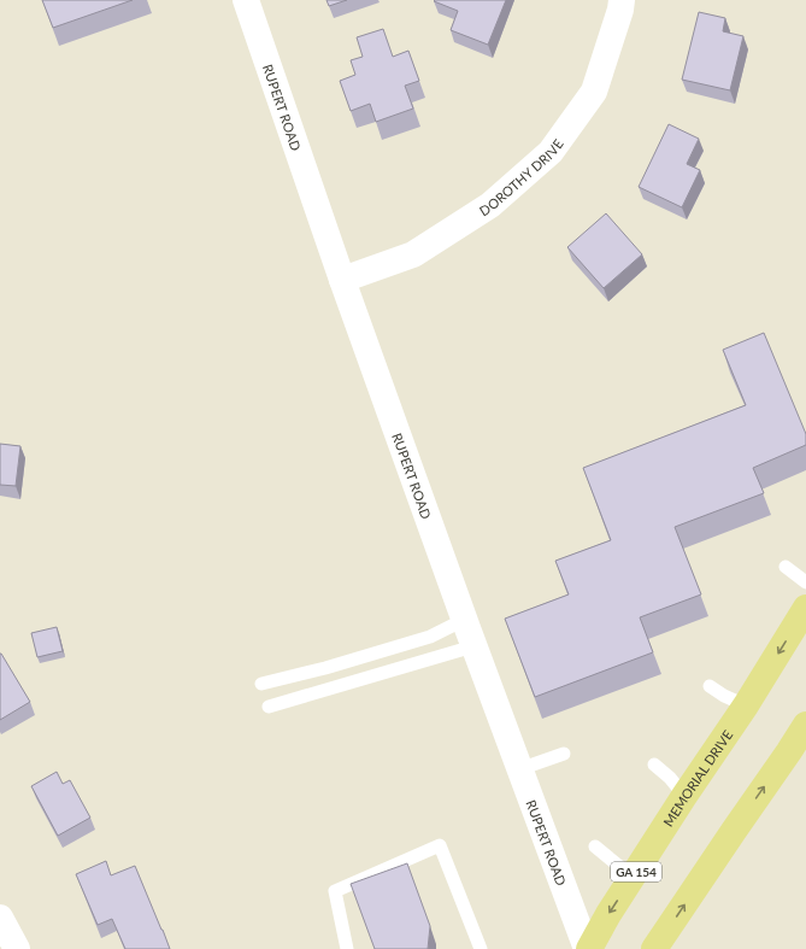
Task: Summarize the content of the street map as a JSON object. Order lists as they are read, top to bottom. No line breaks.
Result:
{"streets":{"main road":["MEMORIAL DRIVE","GA 154"],"street":["RUPERT ROAD","DOROTHY DRIVE"]},"crossings":[["RUPERT ROAD","DOROTHY DRIVE"],["RUPERT ROAD","MEMORIAL DRIVE"]]}
